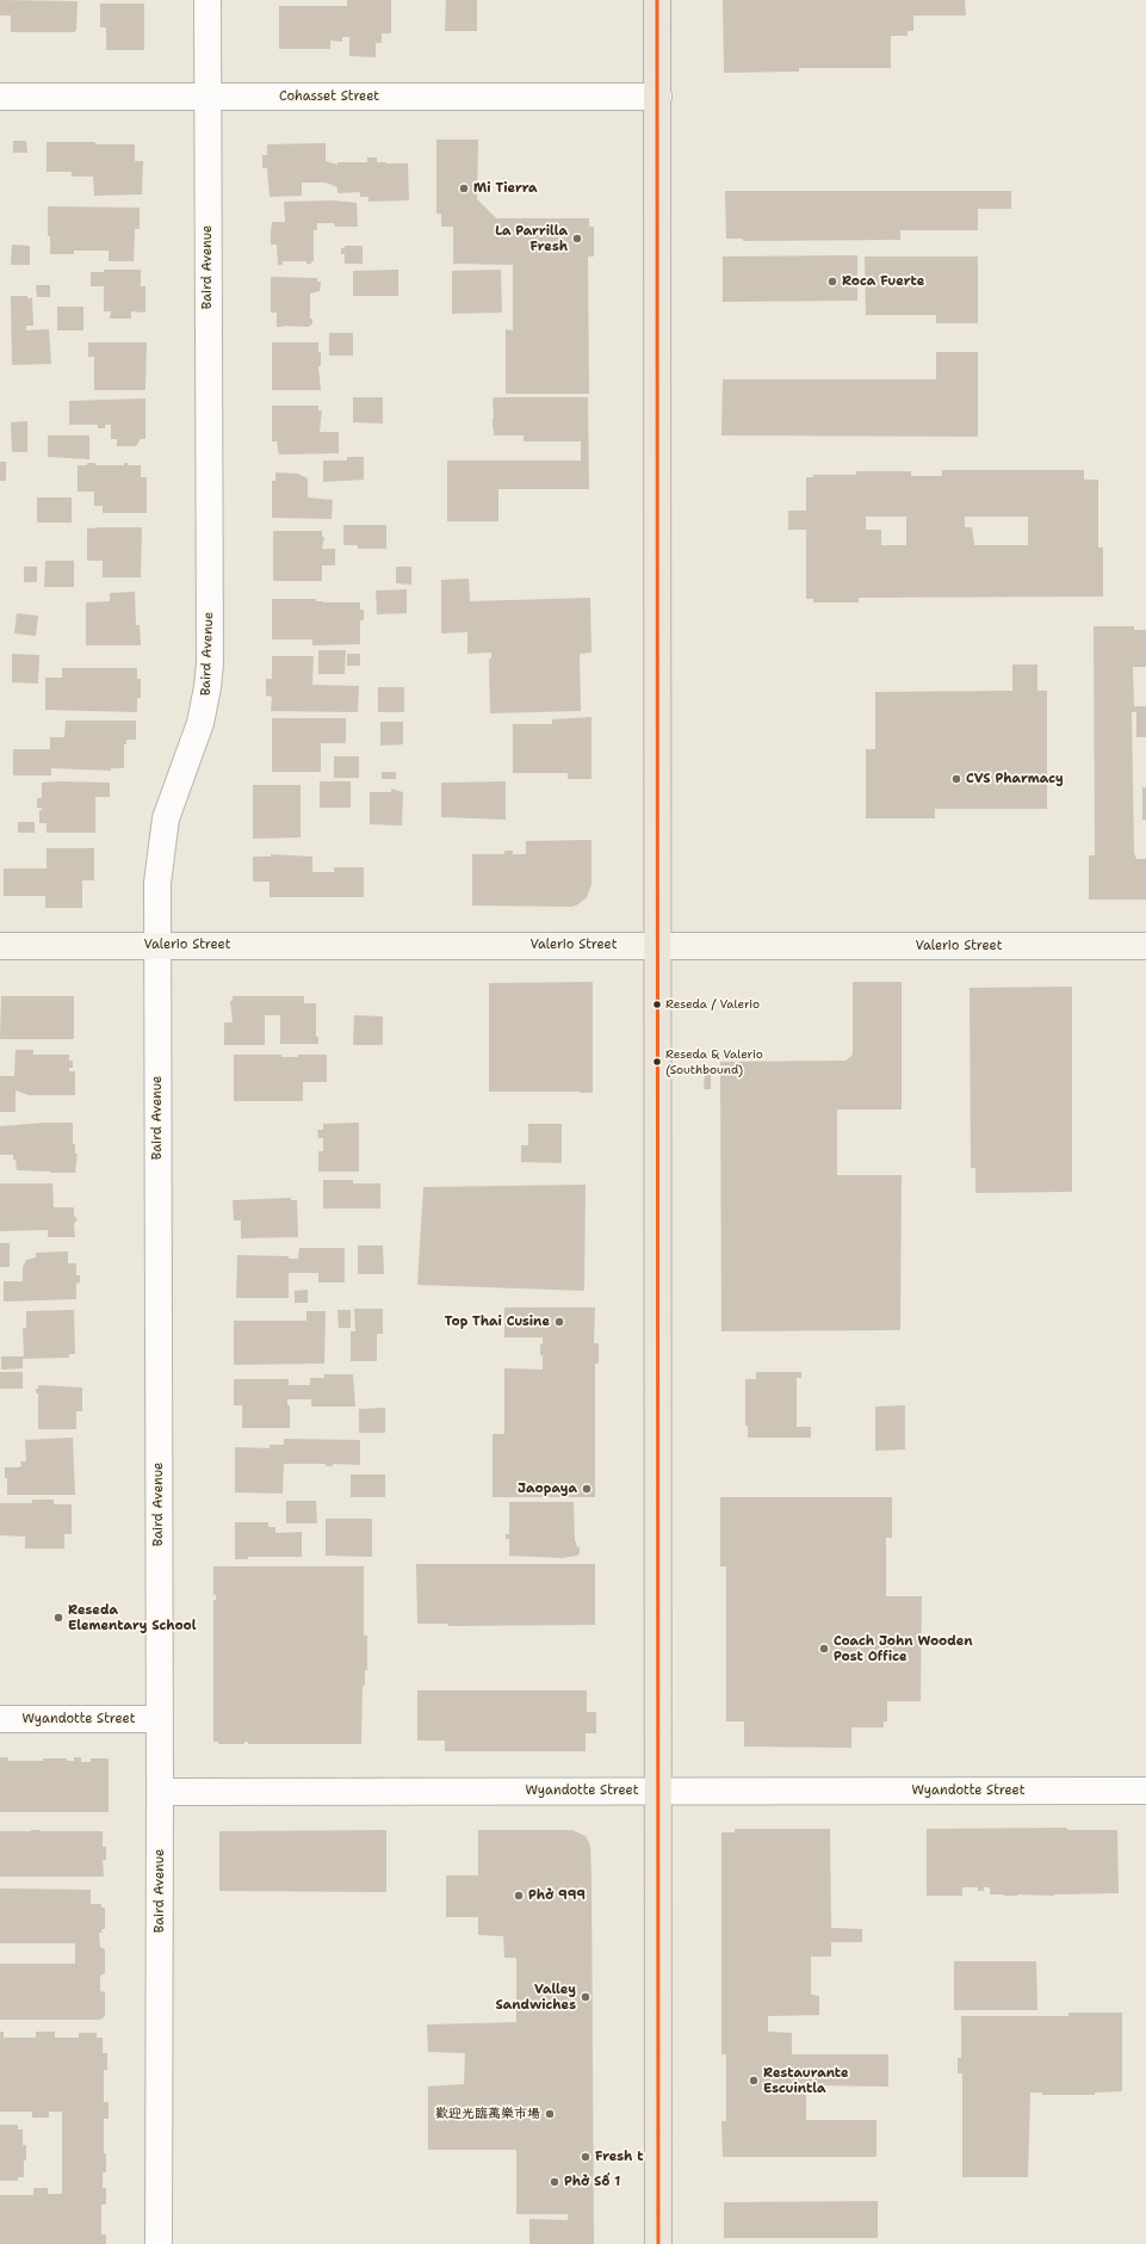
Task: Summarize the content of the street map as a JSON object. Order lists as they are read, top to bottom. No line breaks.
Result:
{"streets":{"street":["Cohasset Street","Baird Avenue","Valerio Street","Wyandotte Street"]},"crossings":[["Cohasset Street","Baird Avenue"],["Baird Avenue","Valerio Street"],["Baird Avenue","Wyandotte Street"]],"places":["Mi Tierra","La Parrilla Fresh","Roca Fuerte","CVS Pharmacy","Reseda / Valerio","Reseda & Valerio (Southbound)","Top Thai Cusine","Jaopaya","Reseda Elementary School","Coach John Wooden Post Office","Phở 999","Valley Sandwiches","Restaurante Escuintla","歡迎光臨萬樂市場","Fresh t","Phở Số 1"]}
